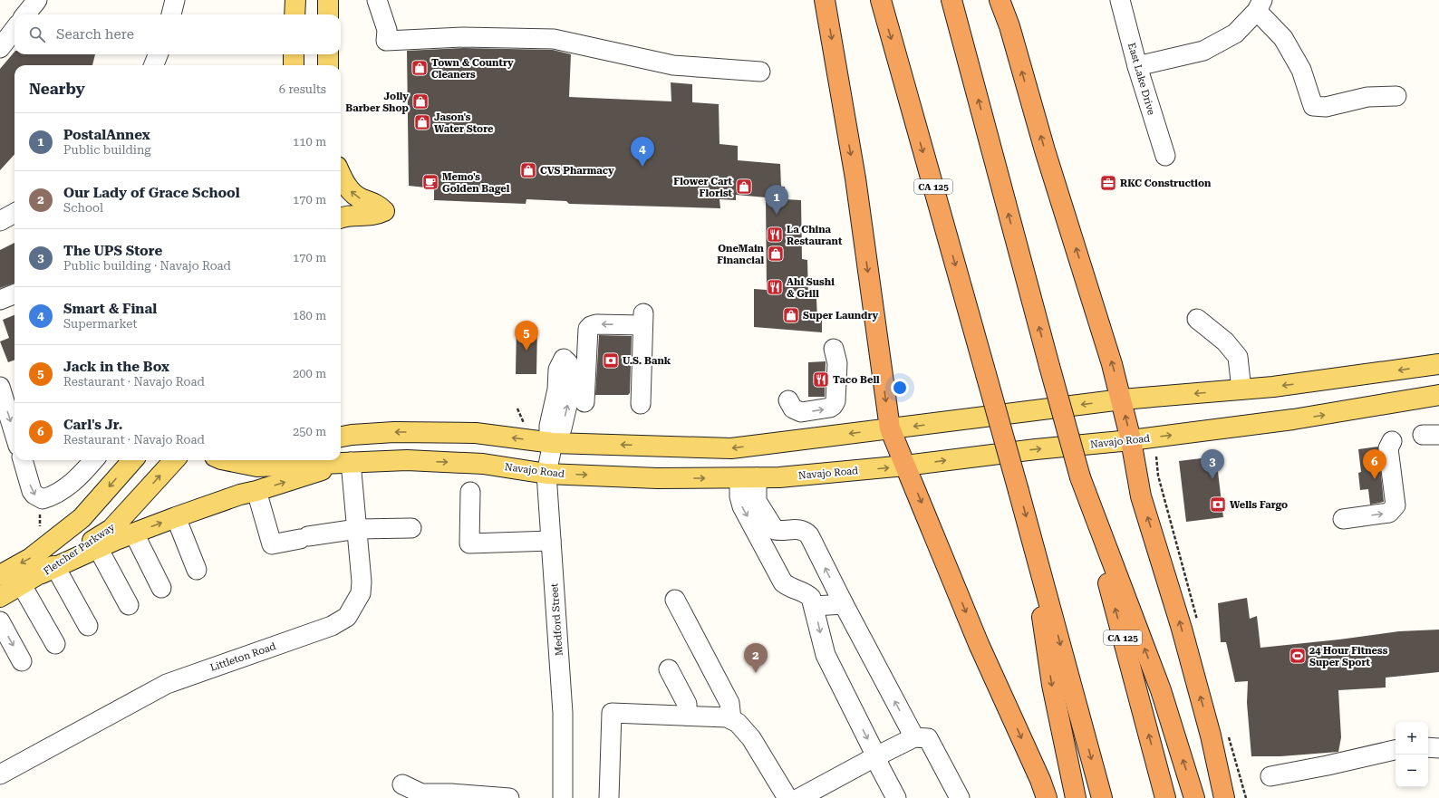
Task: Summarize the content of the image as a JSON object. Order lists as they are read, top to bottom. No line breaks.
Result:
{"streets":{"highway":["CA 125"],"main road":["Navajo Road","Fletcher Parkway"],"street":["East Lake Drive","Medford Street","Littleton Road"]},"crossings":[["Navajo Road","Medford Street"],["Navajo Road","Littleton Road"]],"places":{"shop":["Town & Country Cleaners","Jolly Barber Shop","Jason's Water Store","CVS Pharmacy","Flower Cart Florist","OneMain Financial","Super Laundry"],"cafe":["Memo's Golden Bagel"],"office":["RKC Construction"],"restaurant":["La China Restaurant","Ahi Sushi & Grill","Taco Bell"],"bank":["U.S. Bank","Wells Fargo"],"sports":["24 Hour Fitness Super Sport"]},"page":{"search":"Search here","heading":["Nearby","6 results"],"list":[{"mark":"1","name":"PostalAnnex","note":"Public building","value":"110 m"},{"mark":"2","name":"Our Lady of Grace School","note":"School","value":"170 m"},{"mark":"3","name":"The UPS Store","note":"Public building · Navajo Road","value":"170 m"},{"mark":"4","name":"Smart & Final","note":"Supermarket","value":"180 m"},{"mark":"5","name":"Jack in the Box","note":"Restaurant · Navajo Road","value":"200 m"},{"mark":"6","name":"Carl's Jr.","note":"Restaurant · Navajo Road","value":"250 m"}],"pins":["4","1","5","3","6","2"],"map_buttons":["+","−"]}}
